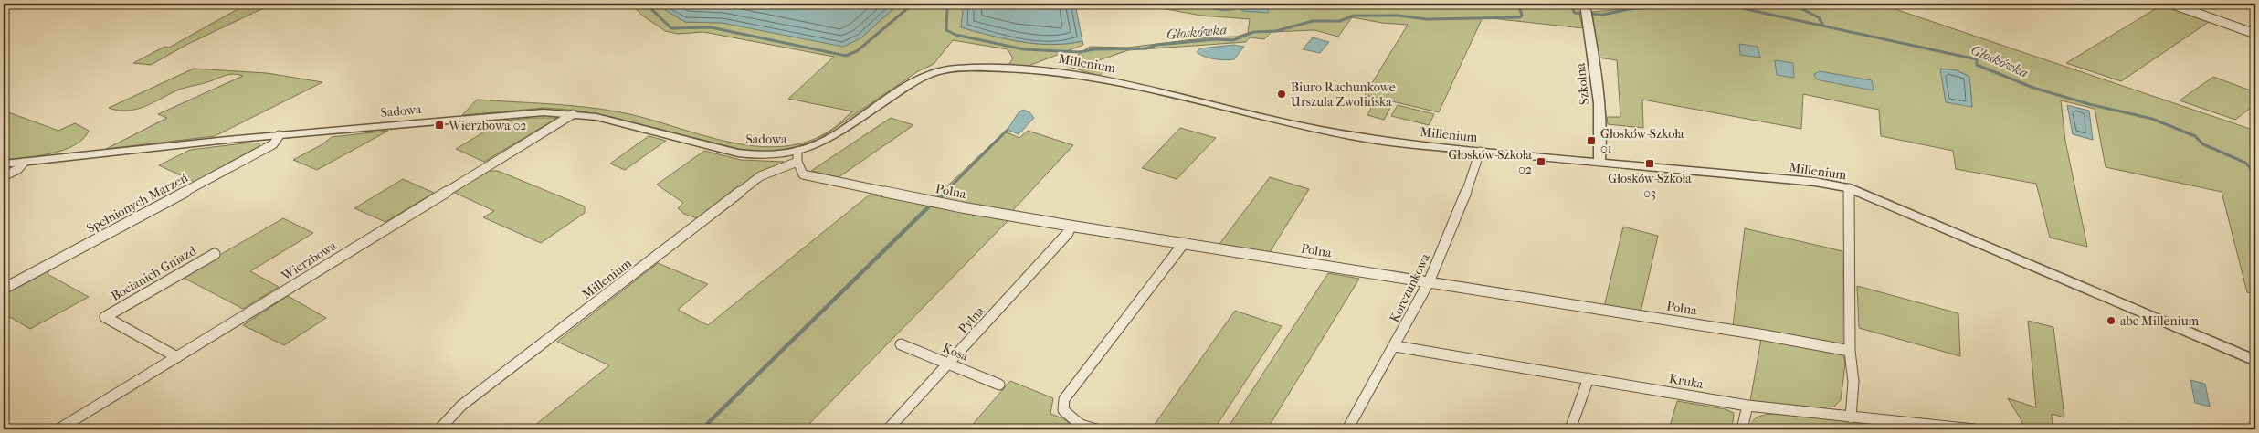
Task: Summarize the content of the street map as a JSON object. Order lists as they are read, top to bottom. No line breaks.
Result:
{"streets":{"street":["Millenium","Szkolna","Sadowa","Polna","Spełnionych Marzeń","Wierzbowa","Bocianich Gniazd","Korczunkowa","Pylna","Kosa","Kruka"]},"crossings":[["Millenium","Szkolna"],["Millenium","Sadowa"],["Millenium","Polna"],["Millenium","Korczunkowa"],["Sadowa","Polna"],["Sadowa","Spełnionych Marzeń"],["Sadowa","Wierzbowa"],["Polna","Korczunkowa"],["Polna","Pylna"],["Wierzbowa","Bocianich Gniazd"],["Korczunkowa","Kruka"],["Pylna","Kosa"]],"water":["Głoskówka"],"places":{"other":["Biuro Rachunkowe Urszula Zwolińska","abc Millenium"],"transit":["Wierzbowa 02","Głosków-Szkoła 01","Głosków-Szkoła 02","Głosków-Szkoła 03"]}}
